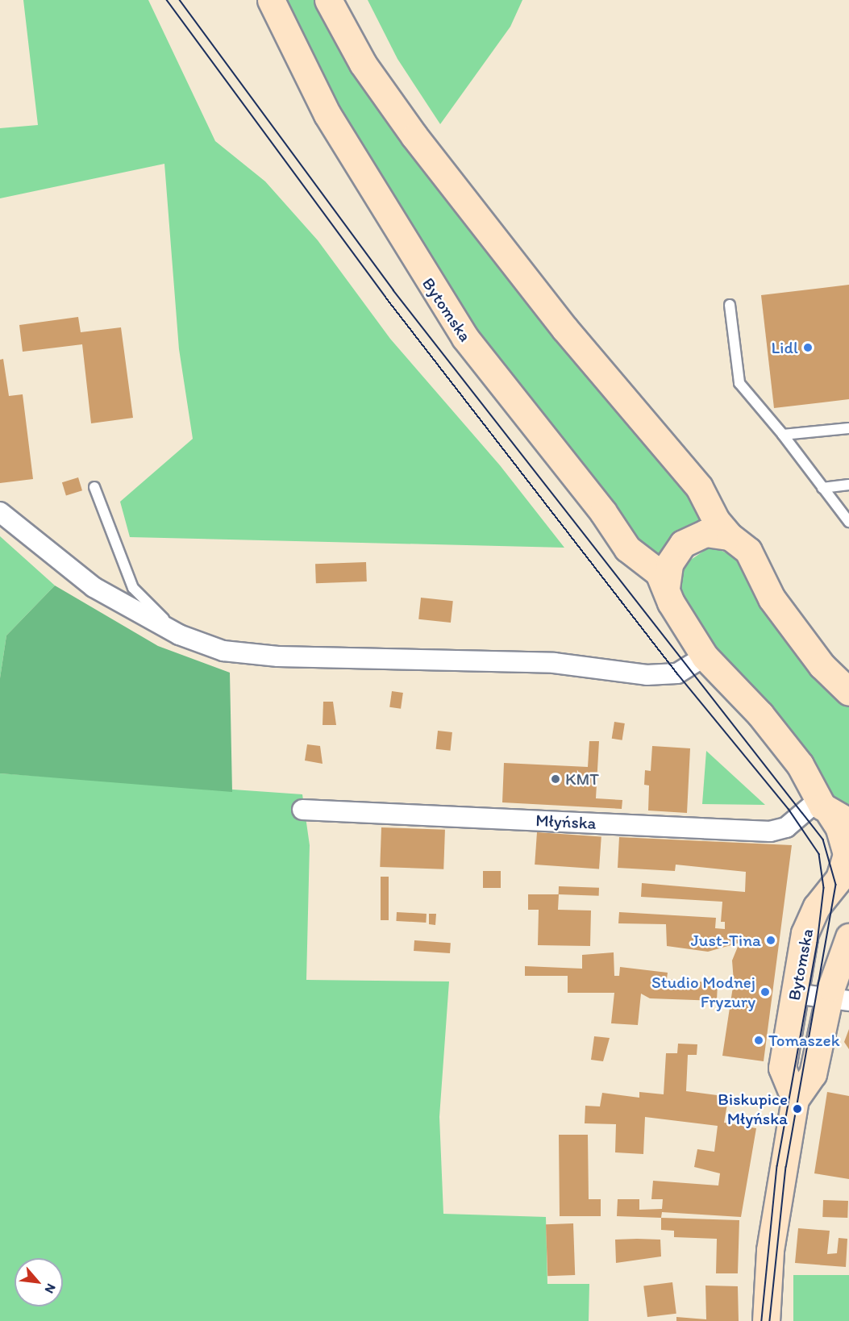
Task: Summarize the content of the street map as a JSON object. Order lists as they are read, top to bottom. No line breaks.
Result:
{"streets":{"street":["Bytomska","Młyńska"]},"crossings":[["Bytomska","Młyńska"]],"places":["Lidl","KMT","Just-Tina","Studio Modnej Fryzury","Tomaszek","Biskupice Młyńska"],"north":"bottom right"}
